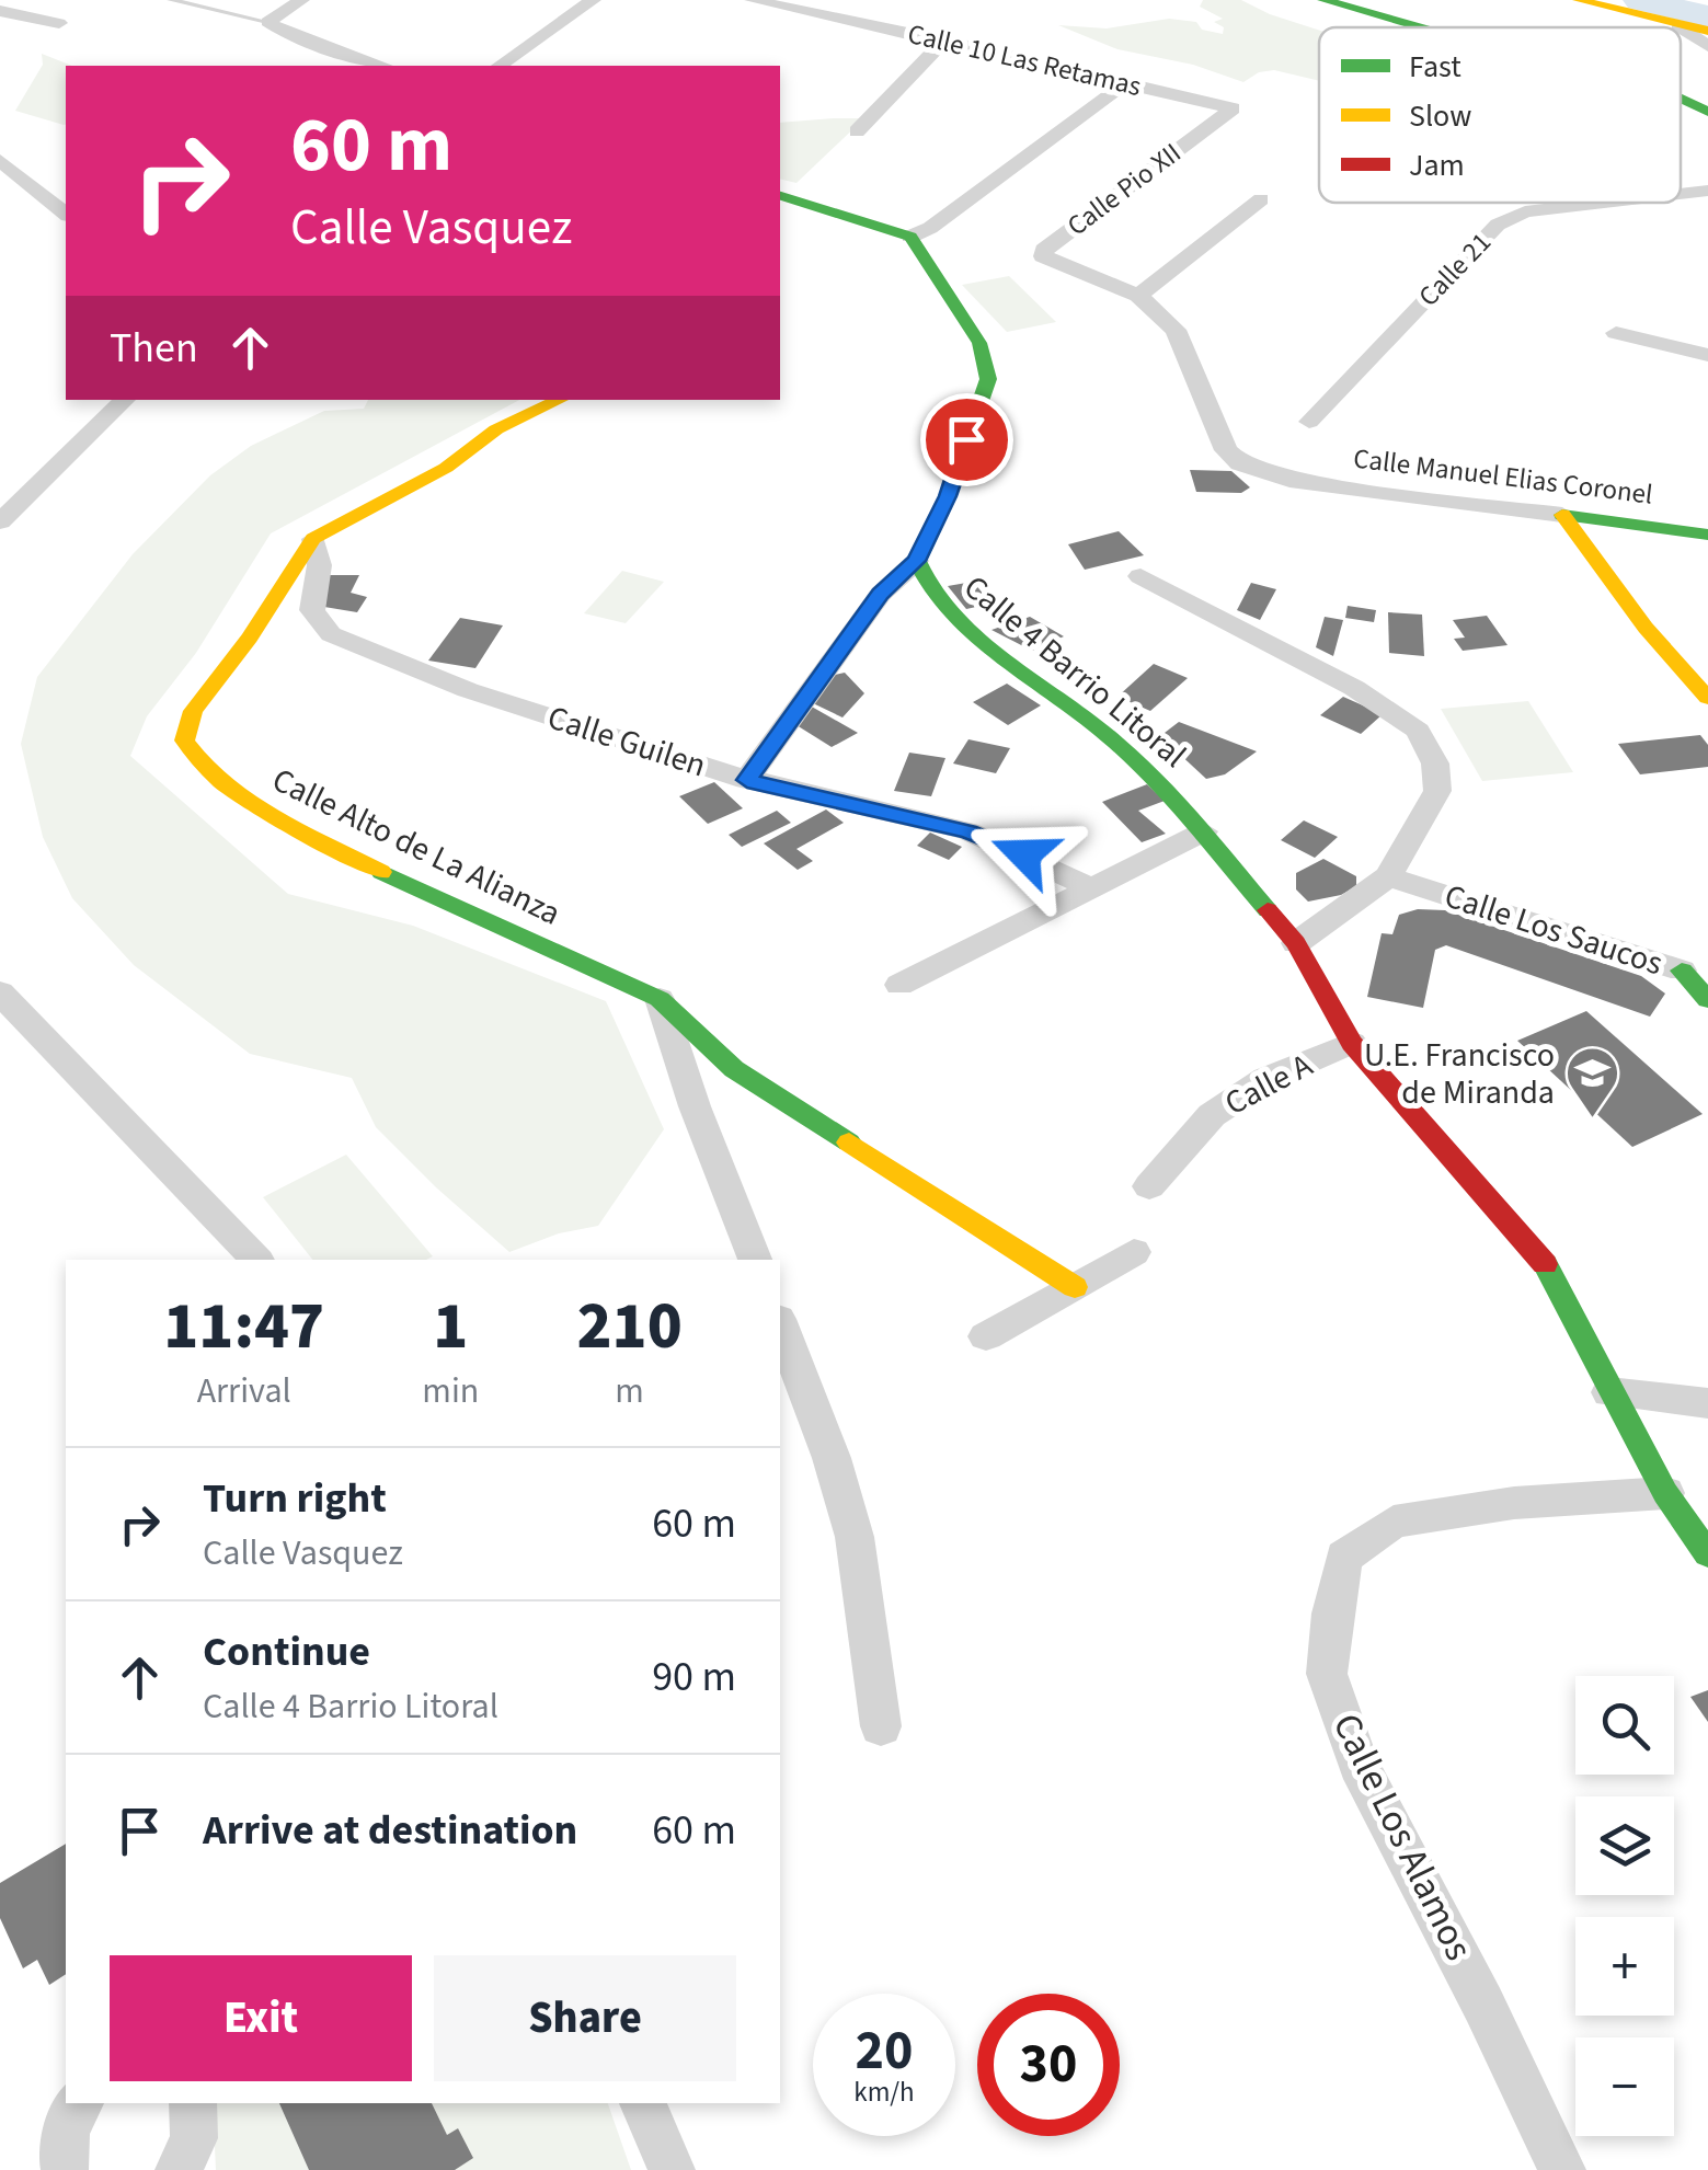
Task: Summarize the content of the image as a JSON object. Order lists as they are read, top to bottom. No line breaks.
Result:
{"streets":{"street":["Calle 10 Las Retamas","Calle Pio XII","Calle 21","Calle Manuel Elias Coronel","Calle 4 Barrio Litoral","Calle Guilen","Calle Alto de La Alianza","Calle Los Saucos","Calle A","Calle Los Alamos"]},"crossings":[["Calle 10 Las Retamas","Calle Pio XII"],["Calle Pio XII","Calle Manuel Elias Coronel"],["Calle 4 Barrio Litoral","Calle A"],["Calle 4 Barrio Litoral","Calle Los Alamos"],["Calle Guilen","Calle Alto de La Alianza"]],"places":{"school or university":["U.E. Francisco de Miranda"]},"legend":["Fast","Slow","Jam"],"page":{"turn":["60 m","Calle Vasquez"],"then":"Then","eta":["11:47","Arrival","1","min","210","m"],"list":[{"name":"Turn right","note":"Calle Vasquez","value":"60 m"},{"name":"Continue","note":"Calle 4 Barrio Litoral","value":"90 m"},{"name":"Arrive at destination","value":"60 m"}],"map_buttons":["+","−"],"buttons":["Exit","Share"],"speed":"20 km/h","limit":"30"}}
